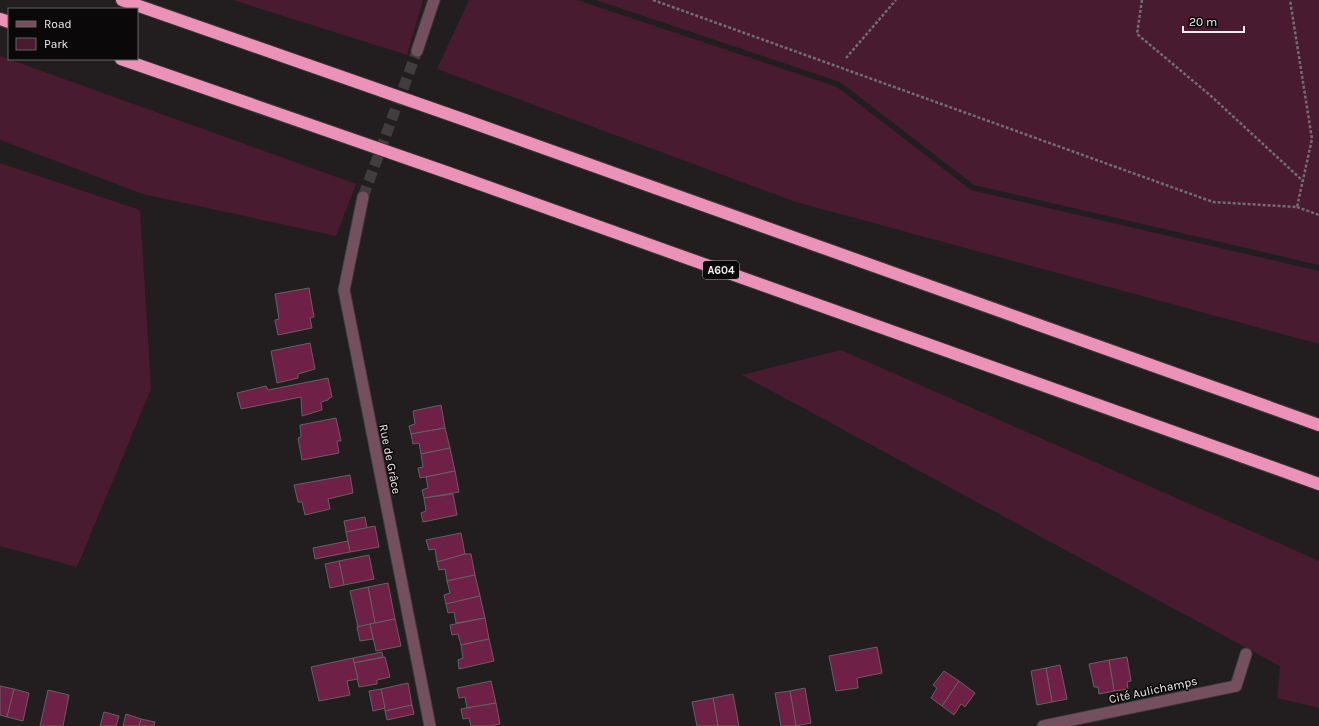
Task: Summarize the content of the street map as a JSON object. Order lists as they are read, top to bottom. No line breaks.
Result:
{"streets":{"highway":["A604"],"street":["Rue de Grâce","Cité Aulichamps"]},"legend":["Road","Park"],"scale_bar":"20 m"}
